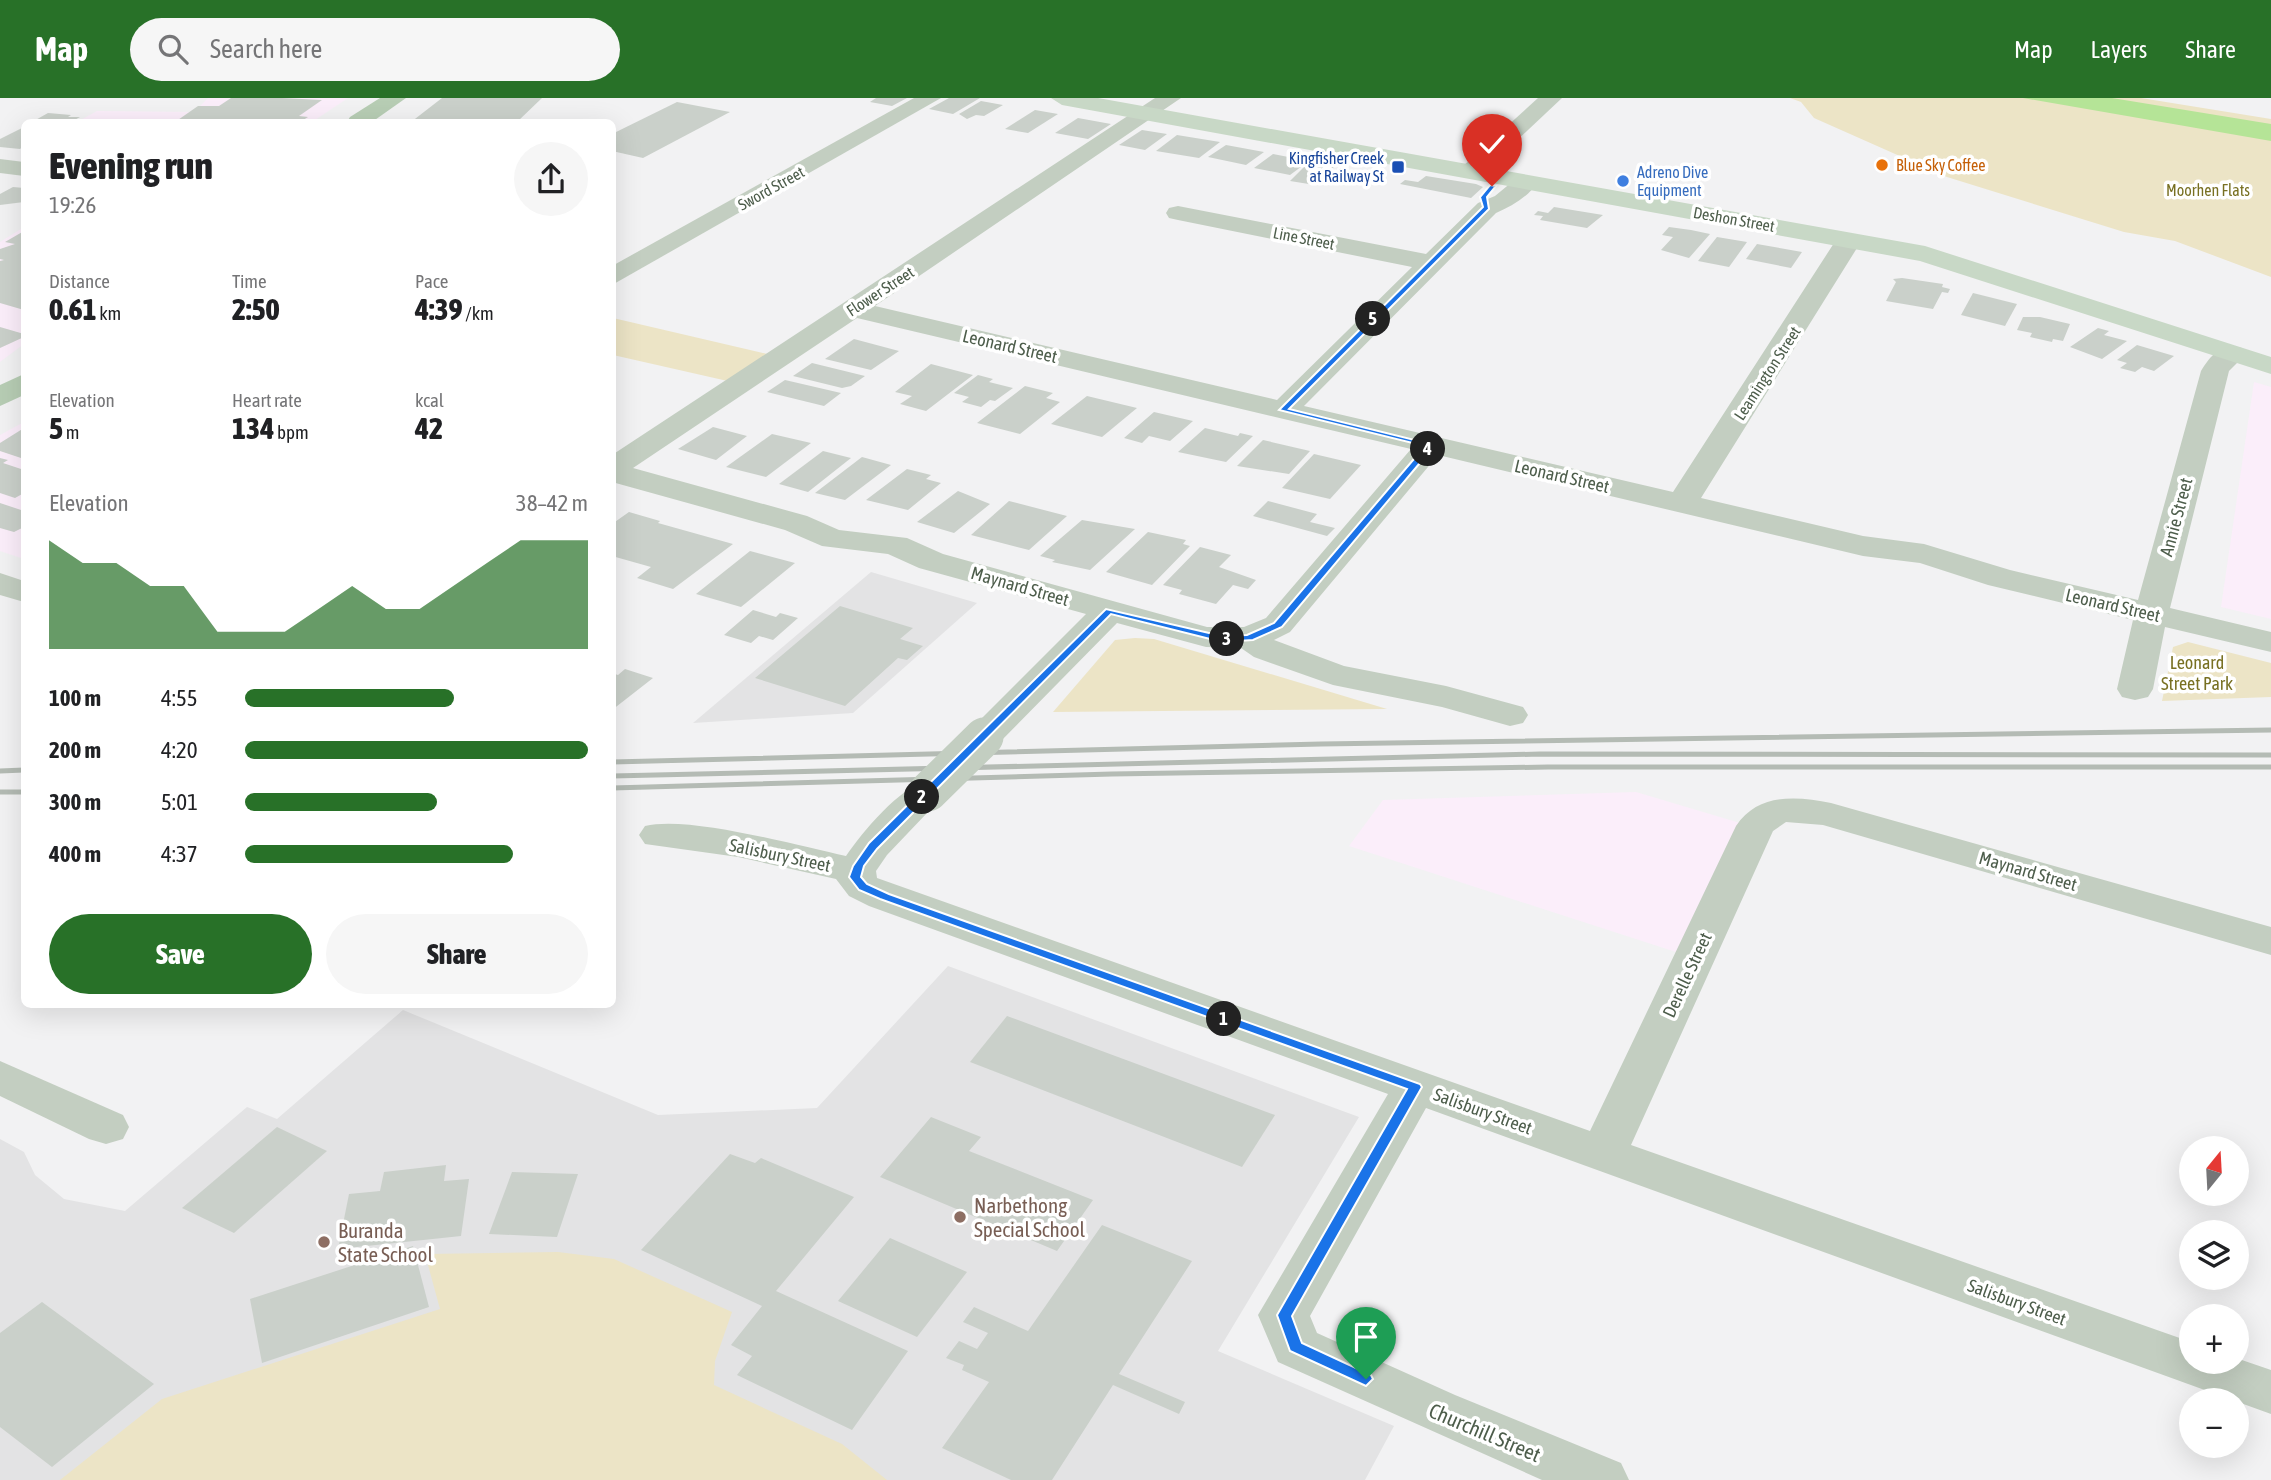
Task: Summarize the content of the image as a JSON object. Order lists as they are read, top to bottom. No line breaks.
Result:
{"streets":{"street":["Sword Street","Deshon Street","Line Street","Flower Street","Leonard Street","Leamington Street","Annie Street","Maynard Street","Salisbury Street","Derelle Street","Churchill Street"]},"crossings":[["Deshon Street","Flower Street"],["Deshon Street","Leamington Street"],["Deshon Street","Annie Street"],["Flower Street","Leonard Street"],["Leonard Street","Leamington Street"],["Leonard Street","Annie Street"],["Maynard Street","Derelle Street"],["Salisbury Street","Derelle Street"],["Salisbury Street","Churchill Street"]],"parks":["Moorhen Flats","Leonard Street Park"],"places":{"other":["Blue Sky Coffee","Adreno Dive Equipment","Narbethong Special School","Buranda State School"],"transit":["Kingfisher Creek at Railway St"]},"north":"top","page":{"header":"Map","search":"Search here","nav":["Map","Layers","Share"],"heading":["Evening run","19:26"],"stats":[["Distance","0.61 km"],["Time","2:50"],["Pace","4:39 /km"],["Elevation","5 m"],["Heart rate","134 bpm"],["kcal","42"]],"pins":["5","4","3","2","1"],"chart":["Elevation","38–42 m"],"list":[{"name":"100 m","note":"4:55"},{"name":"200 m","note":"4:20"},{"name":"300 m","note":"5:01"},{"name":"400 m","note":"4:37"}],"buttons":["Save","Share"],"map_buttons":["+","−"]}}
